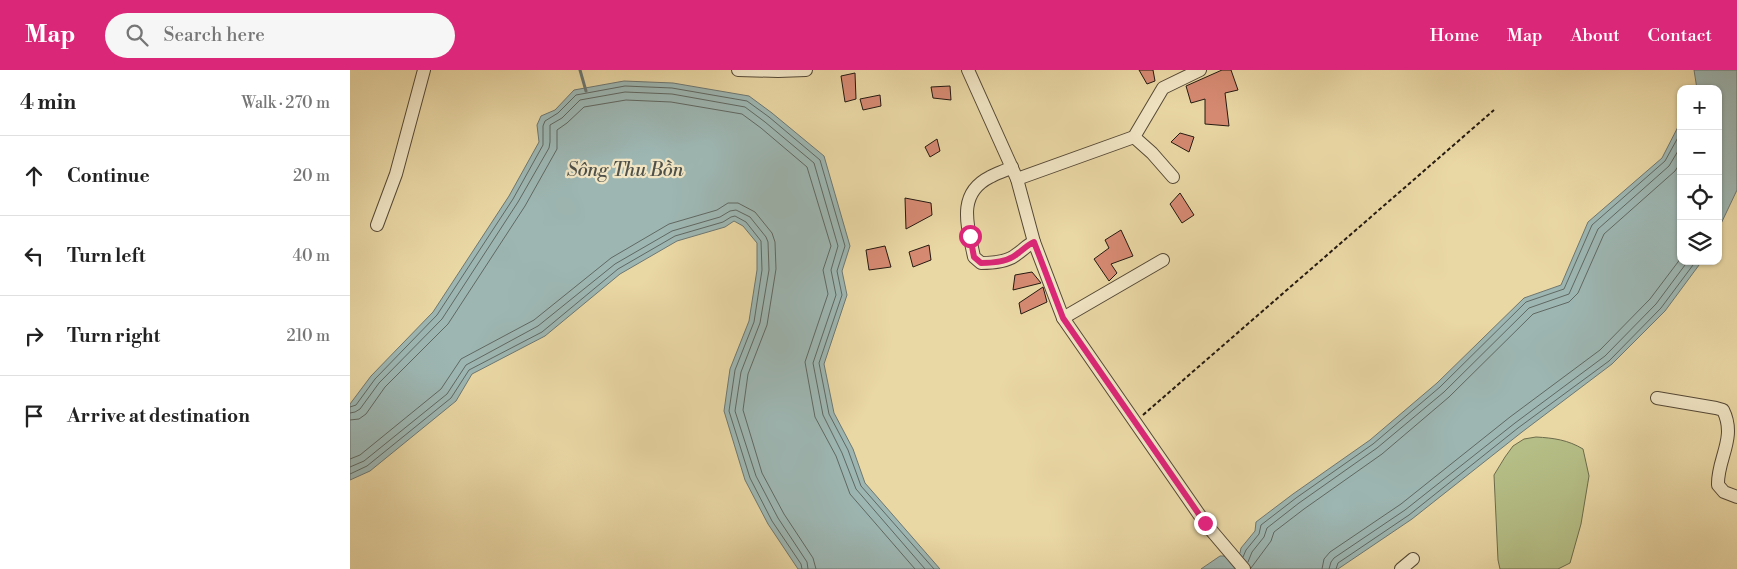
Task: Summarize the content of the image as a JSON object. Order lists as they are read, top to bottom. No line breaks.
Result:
{"water":["Sông Thu Bồn"],"page":{"header":"Map","search":"Search here","nav":["Home","Map","About","Contact"],"heading":["4 min","Walk · 270 m"],"map_buttons":["+","−"],"list":[["Continue","20 m"],["Turn left","40 m"],["Turn right","210 m"],"Arrive at destination"]}}
